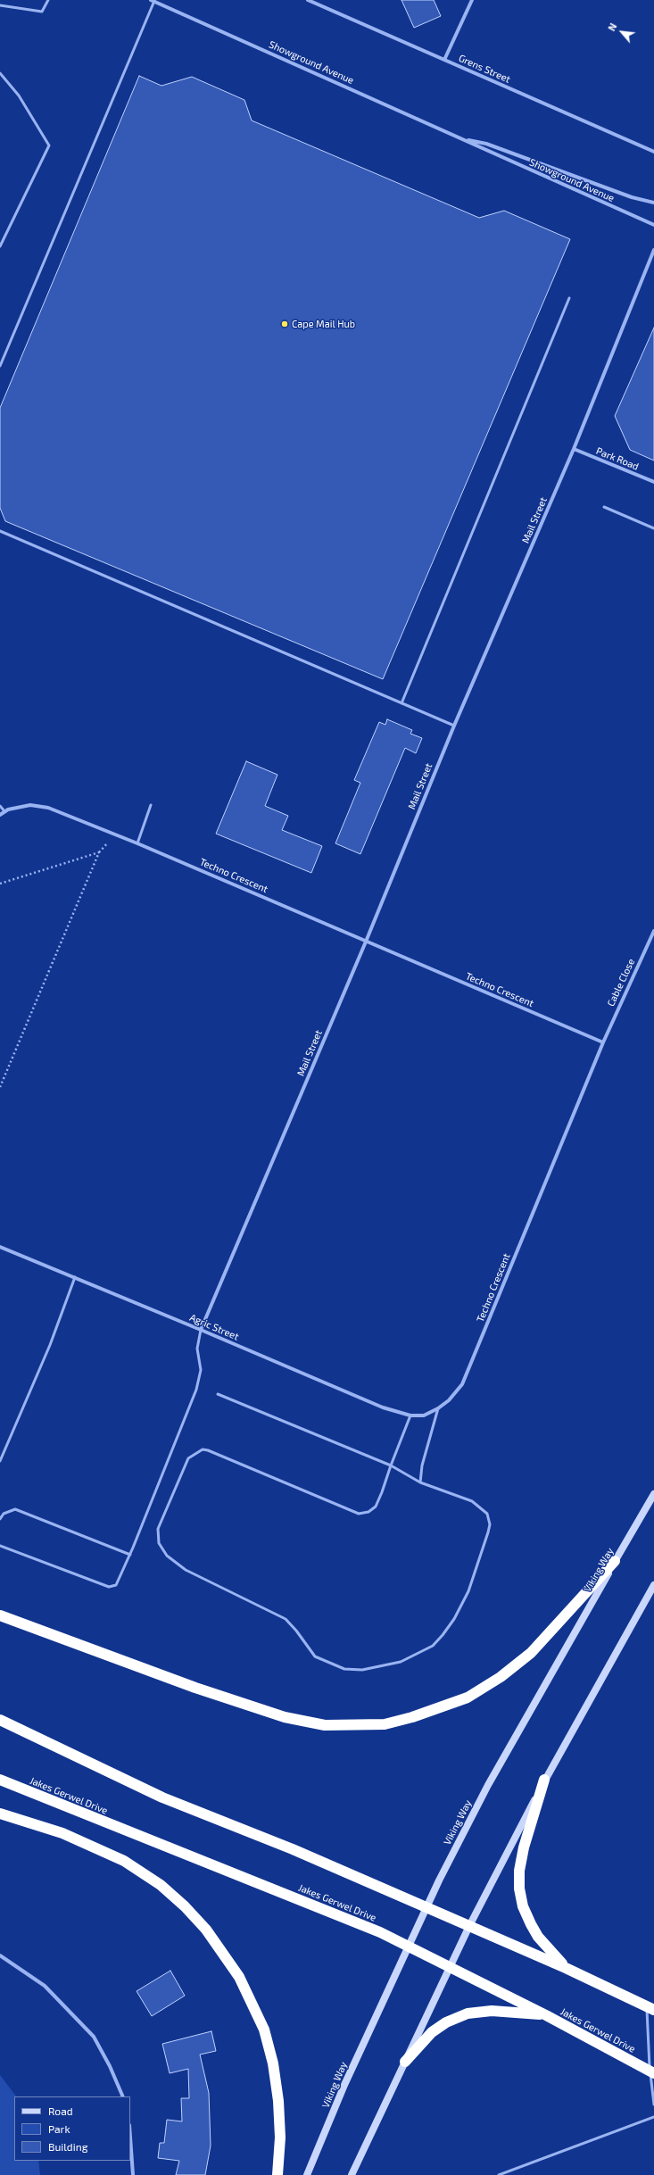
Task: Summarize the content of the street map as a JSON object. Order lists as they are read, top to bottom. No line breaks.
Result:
{"streets":{"highway":["Jakes Gerwel Drive"],"main road":["Viking Way"],"street":["Showground Avenue","Grens Street","Park Road","Mail Street","Techno Crescent","Cable Close","Agric Street"]},"crossings":[["Park Road","Mail Street"],["Mail Street","Techno Crescent"],["Mail Street","Agric Street"],["Techno Crescent","Cable Close"],["Techno Crescent","Agric Street"],["Viking Way","Jakes Gerwel Drive"]],"places":["Cape Mail Hub"],"legend":["Road","Park","Building"],"north":"top left"}
